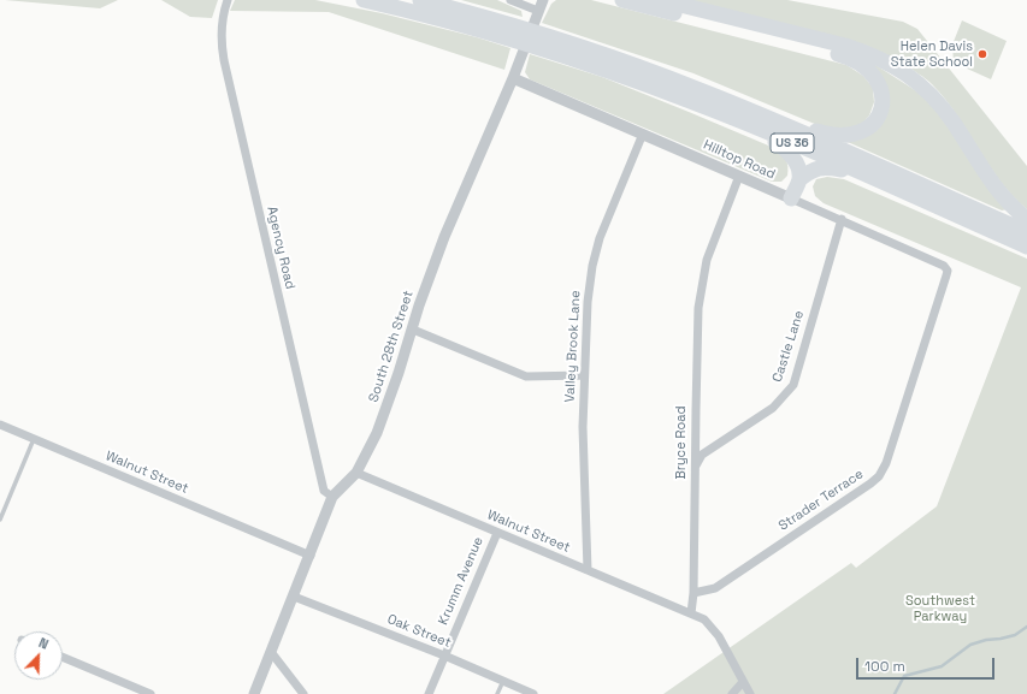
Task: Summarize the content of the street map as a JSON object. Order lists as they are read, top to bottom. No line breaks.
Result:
{"streets":{"highway":["US 36"],"street":["Hilltop Road","Agency Road","South 28th Street","Valley Brook Lane","Castle Lane","Bryce Road","Walnut Street","Strader Terrace","Krumm Avenue","Oak Street"]},"crossings":[["Hilltop Road","South 28th Street"],["Hilltop Road","Valley Brook Lane"],["Hilltop Road","Castle Lane"],["Hilltop Road","Bryce Road"],["Hilltop Road","Strader Terrace"],["Agency Road","South 28th Street"],["South 28th Street","Walnut Street"],["South 28th Street","Oak Street"],["Valley Brook Lane","Walnut Street"],["Castle Lane","Bryce Road"],["Bryce Road","Walnut Street"],["Bryce Road","Strader Terrace"],["Walnut Street","Krumm Avenue"],["Krumm Avenue","Oak Street"]],"parks":["Southwest Parkway"],"places":["Helen Davis State School"],"scale_bar":"100 m","north":"top right"}
